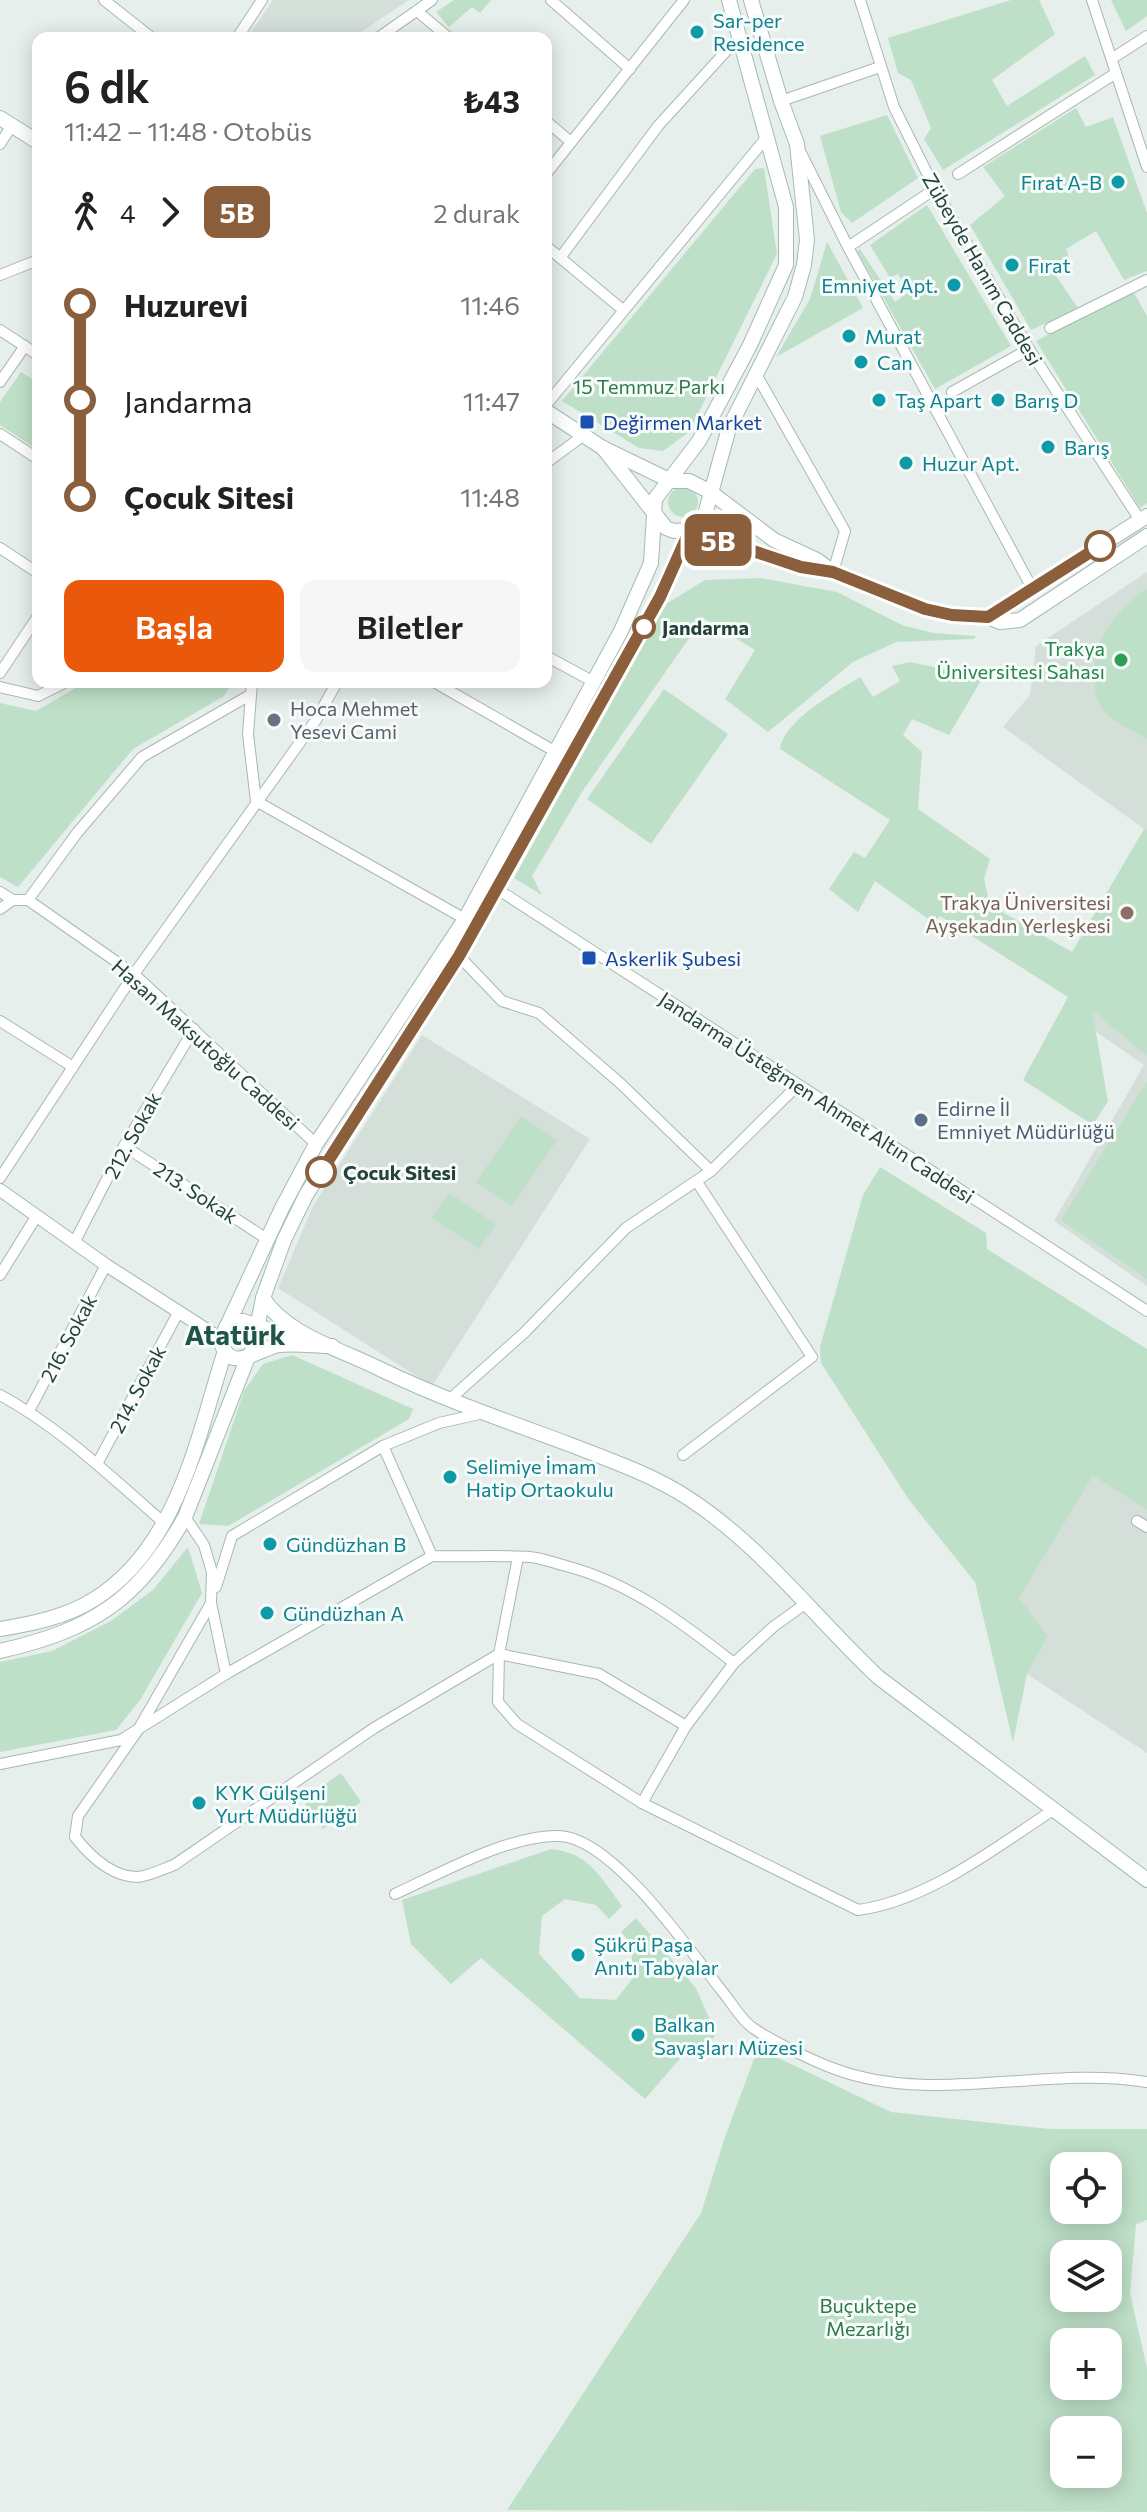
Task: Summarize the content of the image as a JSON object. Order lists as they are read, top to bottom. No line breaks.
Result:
{"streets":{"street":["Zübeyde Hanım Caddesi","Hasan Maksutoğlu Caddesi","Jandarma Üsteğmen Ahmet Altın Caddesi","212. Sokak","213. Sokak","216. Sokak","214. Sokak"]},"crossings":[["Hasan Maksutoğlu Caddesi","212. Sokak"],["212. Sokak","213. Sokak"]],"districts":["Atatürk"],"parks":["15 Temmuz Parkı","Buçuktepe Mezarlığı"],"places":{"other":["Sar-per Residence","Fırat A-B","Fırat","Emniyet Apt.","Murat","Can","Taş Apart","Barış D","Barış","Huzur Apt.","Jandarma","Trakya Üniversitesi Sahası","Hoca Mehmet Yesevi Cami","Trakya Üniversitesi Ayşekadın Yerleşkesi","Edirne İl Emniyet Müdürlüğü","Çocuk Sitesi","Selimiye İmam Hatip Ortaokulu","Gündüzhan B","Gündüzhan A","KYK Gülşeni Yurt Müdürlüğü","Şükrü Paşa Anıtı Tabyalar","Balkan Savaşları Müzesi"],"transit":["Değirmen Market","Askerlik Şubesi"]},"lines":["bus line 5B"],"page":{"on_map":"5B","heading":["6 dk","11:42 – 11:48 · Otobüs","₺43"],"legs":["4","5B","2 durak"],"list":[{"name":"Huzurevi","value":"11:46"},{"name":"Jandarma","value":"11:47"},{"name":"Çocuk Sitesi","value":"11:48"}],"buttons":["Başla","Biletler"],"map_buttons":["+","−"]}}
